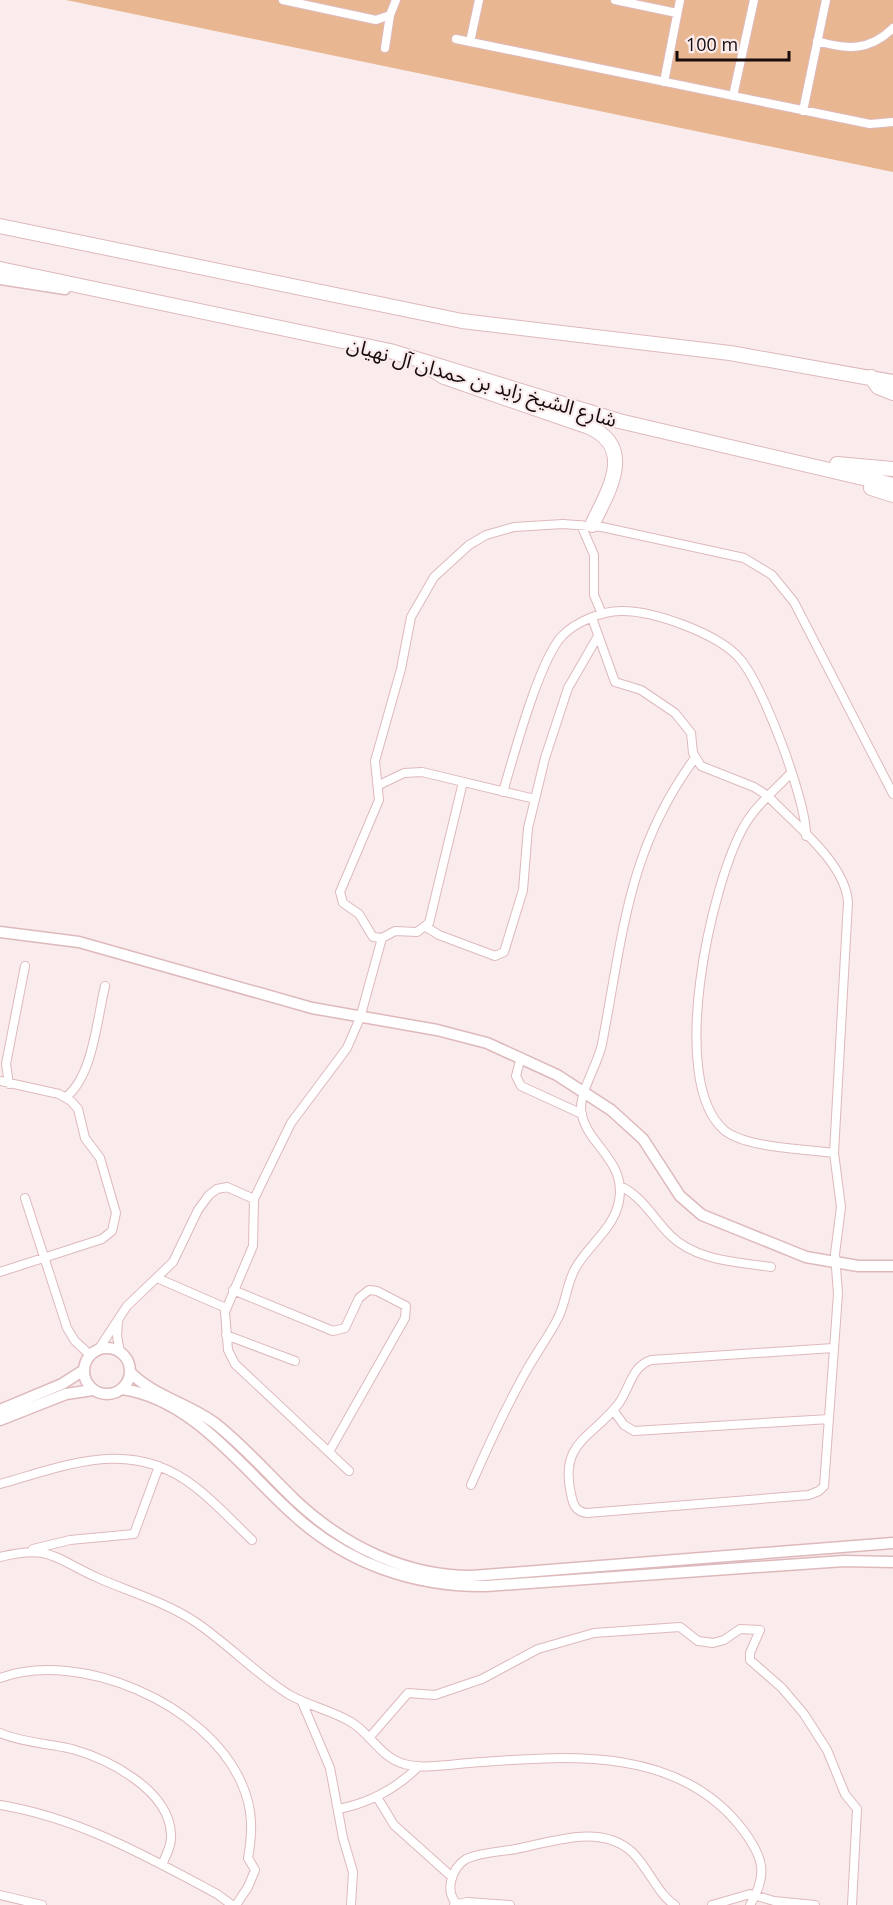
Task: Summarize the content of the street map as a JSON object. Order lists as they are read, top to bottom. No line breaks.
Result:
{"streets":{"highway":["شارع الشيخ زايد بن حمدان آل نهيان"]},"scale_bar":"100 m"}
